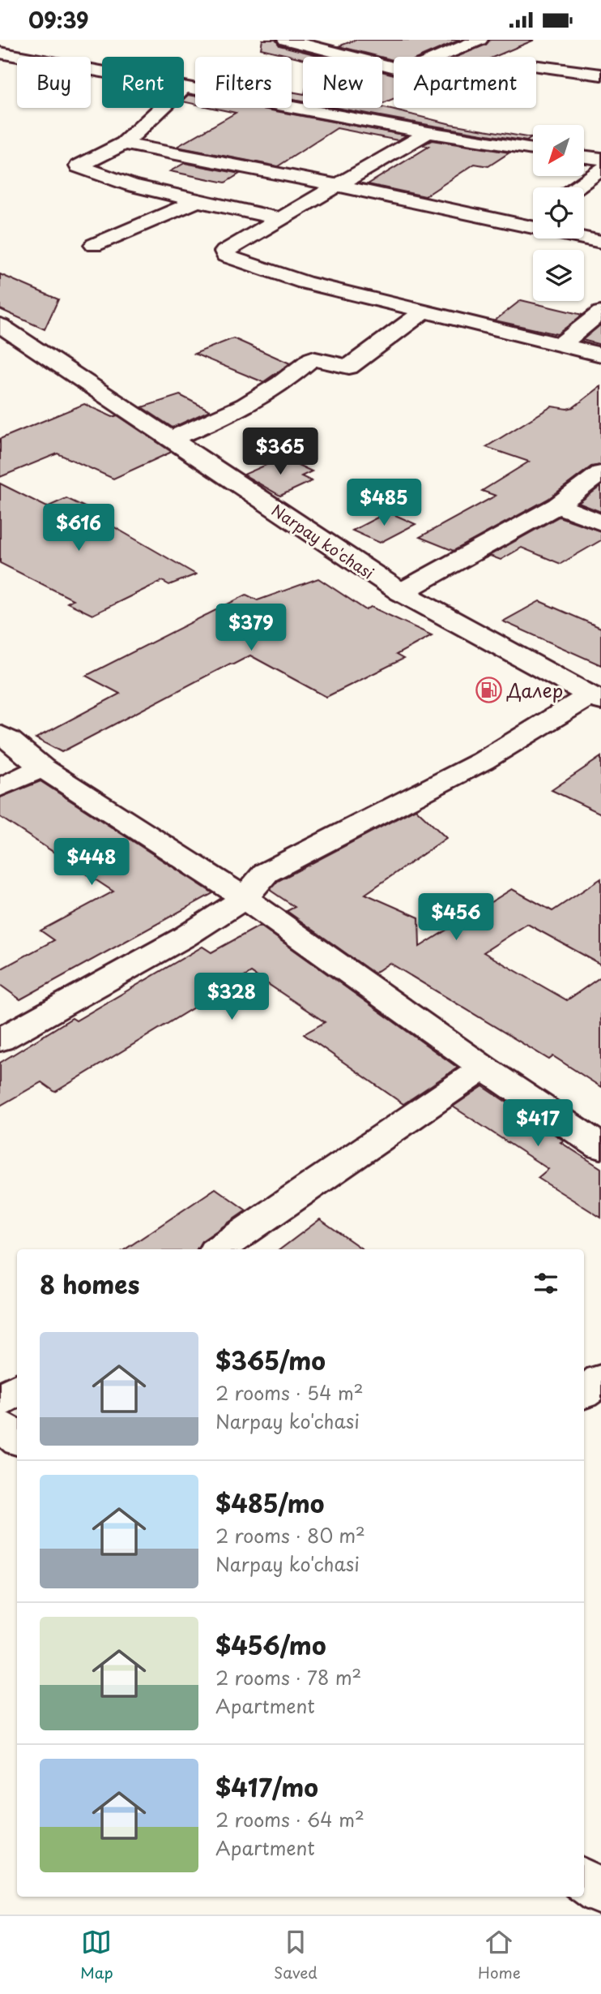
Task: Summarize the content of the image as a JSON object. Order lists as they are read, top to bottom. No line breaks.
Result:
{"streets":{"street":["Narpay ko'chasi"]},"places":{"fuel station":["Далер"]},"north":"bottom left","page":{"status":"09:39","chip":["Buy","Rent","Filters","New","Apartment"],"price":["$365","$485","$616","$379","$448","$456","$328","$417"],"heading":"8 homes","list":[{"name":"$365/mo","note":"2 rooms · 54 m² · Narpay ko'chasi"},{"name":"$485/mo","note":"2 rooms · 80 m² · Narpay ko'chasi"},{"name":"$456/mo","note":"2 rooms · 78 m² · Apartment"},{"name":"$417/mo","note":"2 rooms · 64 m² · Apartment"}],"tabs":["Map","Saved","Home"]}}
